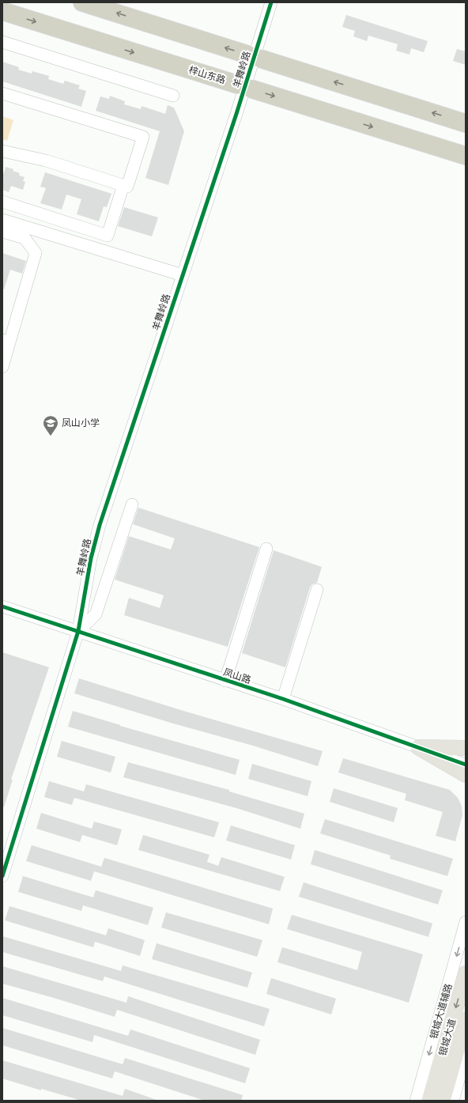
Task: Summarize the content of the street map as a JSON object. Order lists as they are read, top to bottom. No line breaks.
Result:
{"streets":{"highway":["梓山东路"],"main road":["银城大道"],"street":["羊舞岭路","凤山路","银城大道辅路"]},"crossings":[["羊舞岭路","梓山东路"],["羊舞岭路","凤山路"]],"one_way":["银城大道辅路"],"places":{"school or university":["凤山小学"]}}
